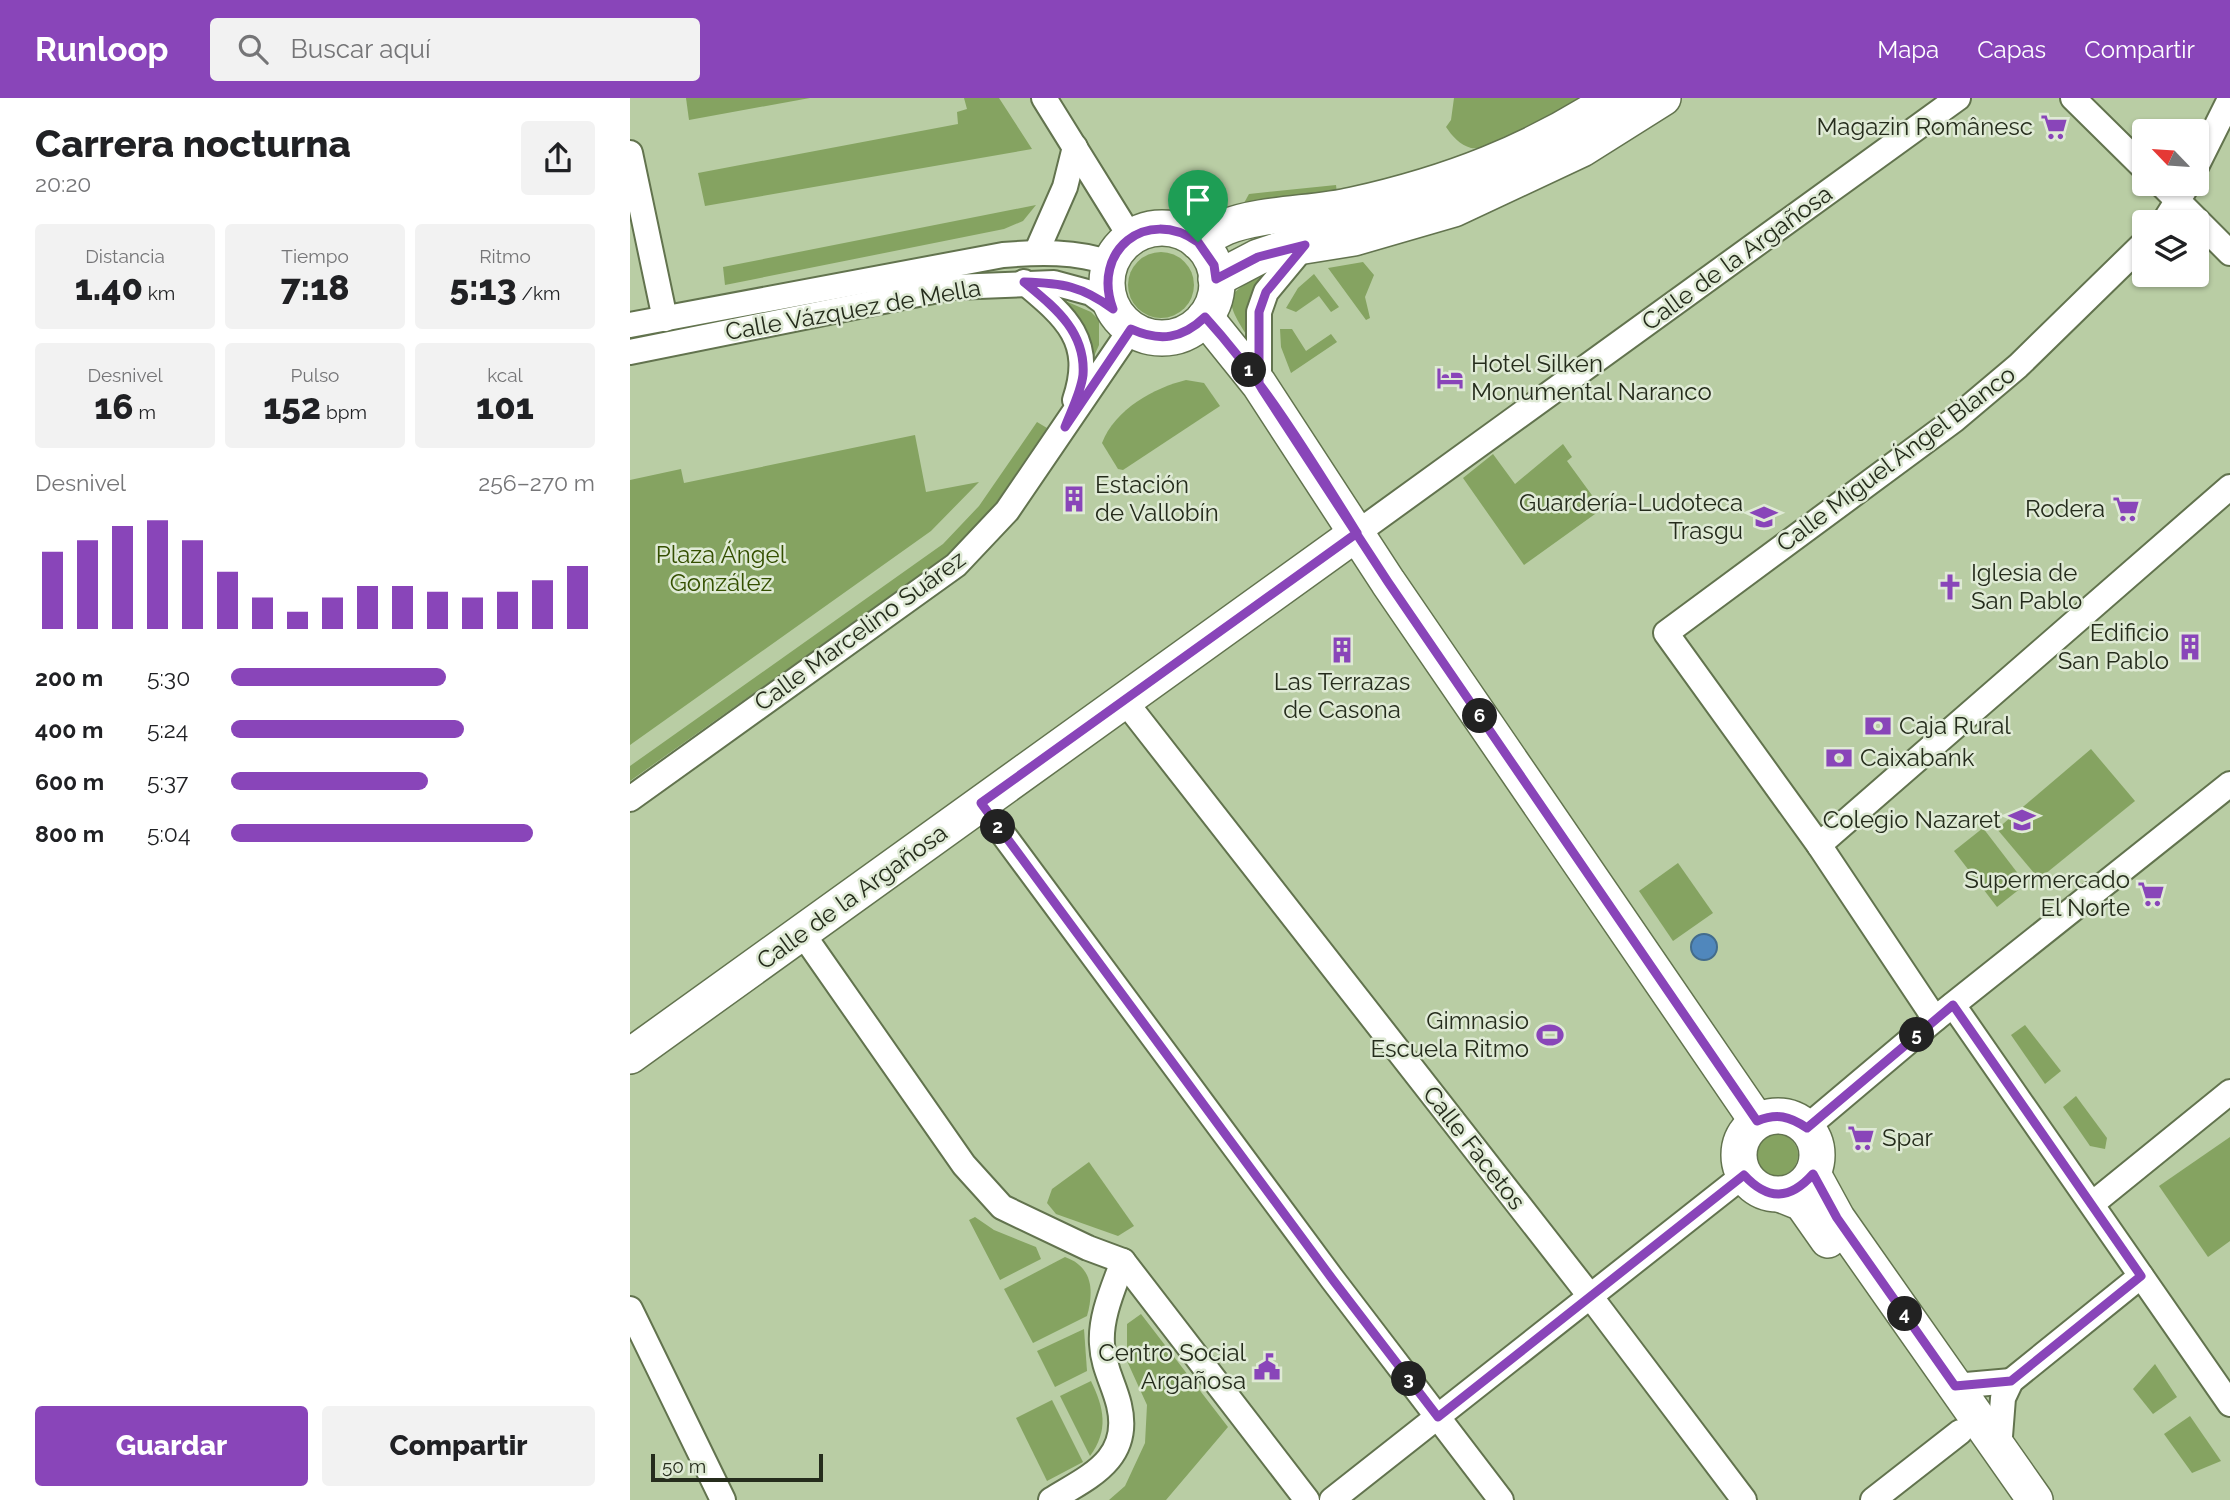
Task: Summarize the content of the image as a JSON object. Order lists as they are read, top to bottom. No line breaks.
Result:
{"streets":{"main road":["Calle de la Argañosa"],"street":["Calle Vázquez de Mella","Calle Miguel Ángel Blanco","Calle Marcelino Suárez","Calle Facetos"]},"crossings":[["Calle de la Argañosa","Calle Facetos"],["Calle Vázquez de Mella","Calle Marcelino Suárez"]],"parks":["Plaza Ángel González"],"places":{"supermarket":["Magazin Românesc","Rodera","Supermercado El Norte","Spar"],"hotel":["Hotel Silken Monumental Naranco"],"building":["Estación de Vallobín","Edificio San Pablo","Las Terrazas de Casona"],"school or university":["Guardería-Ludoteca Trasgu","Colegio Nazaret"],"church":["Iglesia de San Pablo"],"bank":["Caja Rural","Caixabank"],"sports":["Gimnasio Escuela Ritmo"],"public building":["Centro Social Argañosa"]},"scale_bar":"50 m","north":"top left","page":{"header":"Runloop","search":"Buscar aquí","nav":["Mapa","Capas","Compartir"],"heading":["Carrera nocturna","20:20"],"stats":[["Distancia","1.40 km"],["Tiempo","7:18"],["Ritmo","5:13 /km"],["Desnivel","16 m"],["Pulso","152 bpm"],["kcal","101"]],"pins":["1","6","2","5","4","3"],"chart":["Desnivel","256–270 m"],"list":[{"name":"200 m","note":"5:30"},{"name":"400 m","note":"5:24"},{"name":"600 m","note":"5:37"},{"name":"800 m","note":"5:04"}],"buttons":["Guardar","Compartir"],"scale":"50 m"}}
